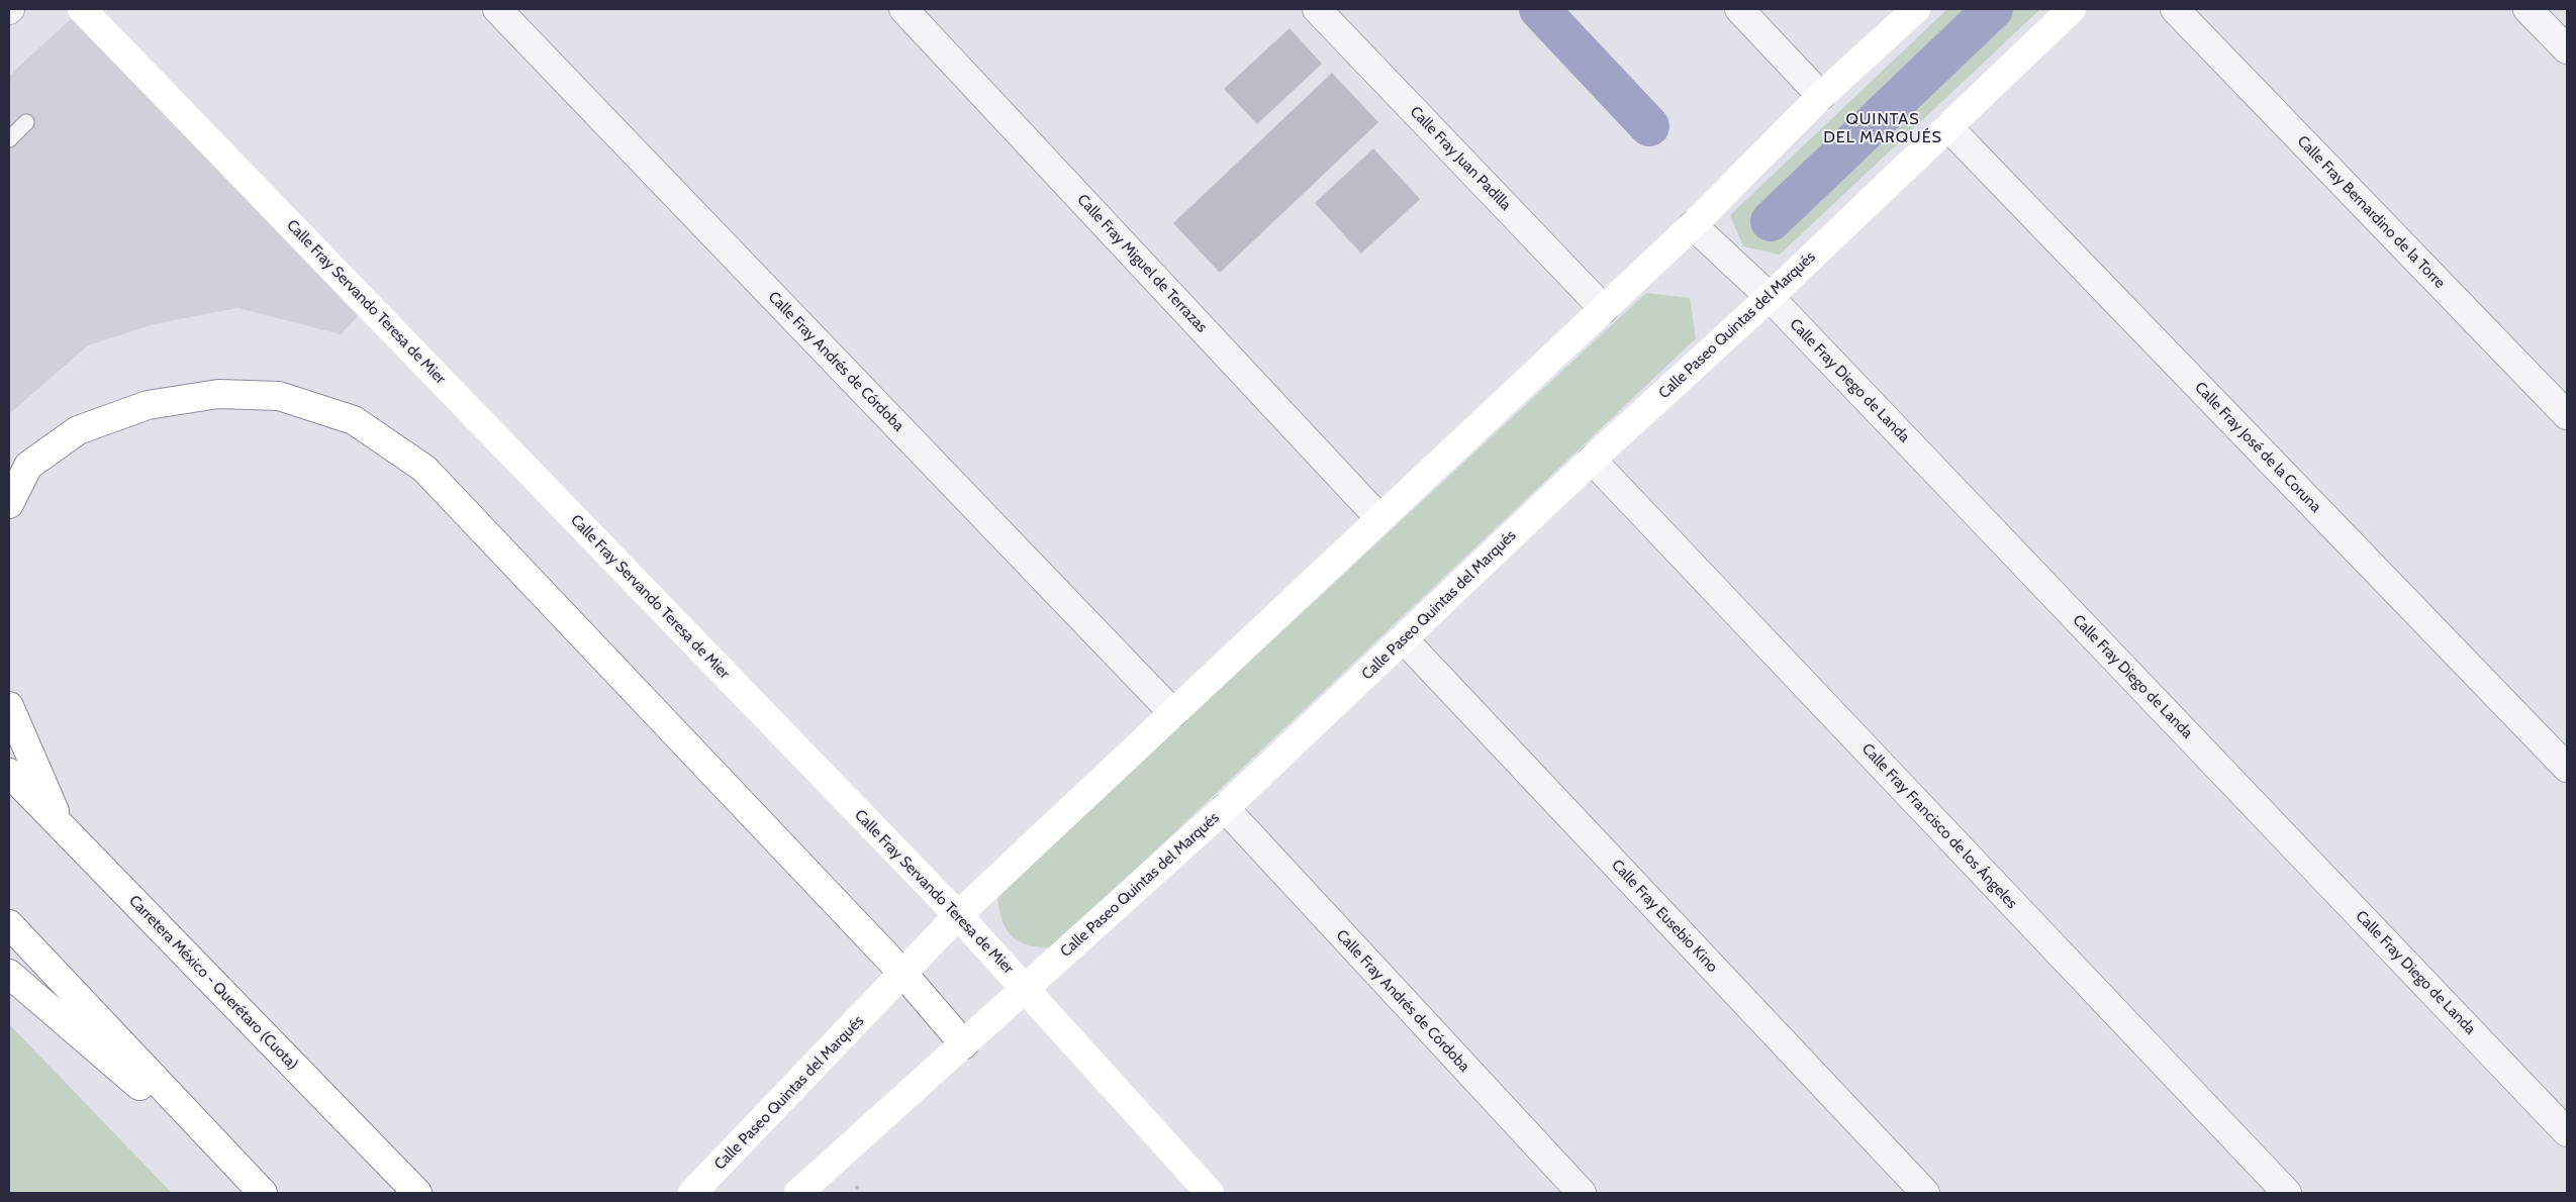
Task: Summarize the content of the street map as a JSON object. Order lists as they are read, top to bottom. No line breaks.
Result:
{"streets":{"main road":["Calle Fray Servando Teresa de Mier","Calle Paseo Quintas del Marqués","Carretera México - Querétaro (Cuota)"],"street":["Calle Fray Juan Padilla","Calle Fray Bernardino de la Torre","Calle Fray Miguel de Terrazas","Calle Fray Andrés de Córdoba","Calle Fray Diego de Landa","Calle Fray José de la Coruna","Calle Fray Francisco de los Ángeles","Calle Fray Eusebio Kino"]},"crossings":[["Calle Fray Juan Padilla","Calle Paseo Quintas del Marqués"],["Calle Fray Miguel de Terrazas","Calle Paseo Quintas del Marqués"],["Calle Fray Servando Teresa de Mier","Calle Paseo Quintas del Marqués"],["Calle Paseo Quintas del Marqués","Calle Fray Andrés de Córdoba"],["Calle Paseo Quintas del Marqués","Calle Fray Diego de Landa"],["Calle Paseo Quintas del Marqués","Calle Fray José de la Coruna"],["Calle Paseo Quintas del Marqués","Calle Fray Francisco de los Ángeles"],["Calle Paseo Quintas del Marqués","Calle Fray Eusebio Kino"]],"districts":["QUINTAS DEL MARQUÉS"]}
